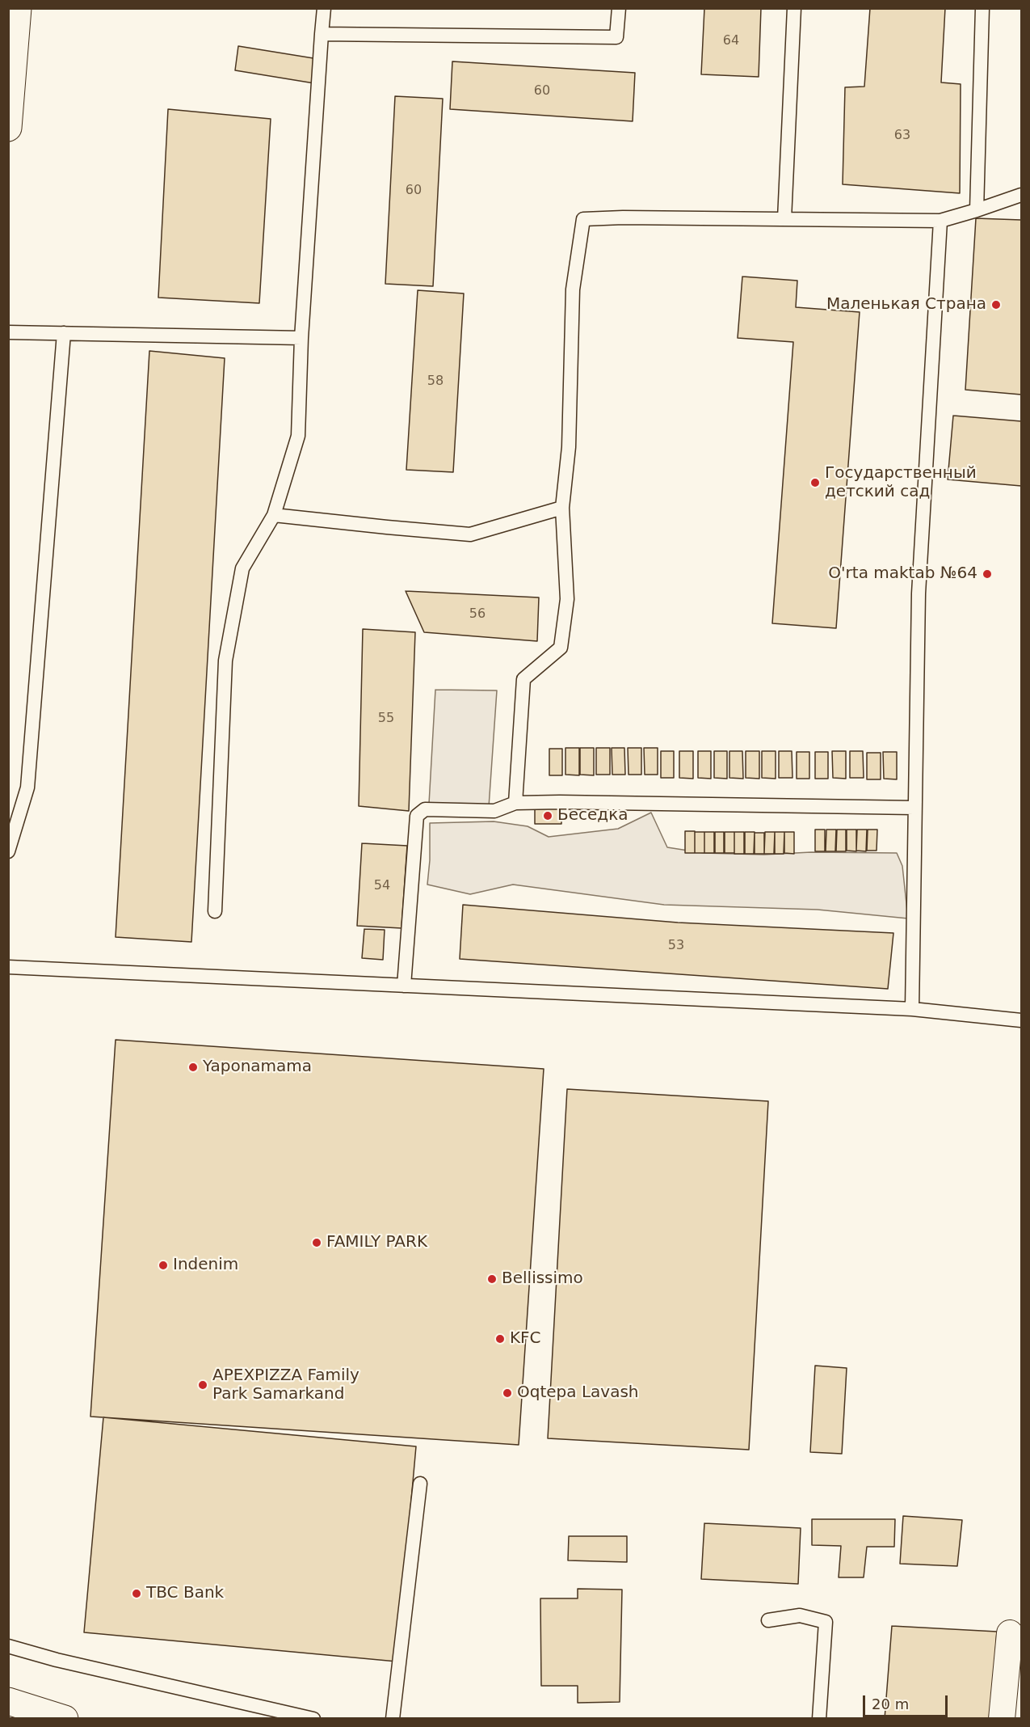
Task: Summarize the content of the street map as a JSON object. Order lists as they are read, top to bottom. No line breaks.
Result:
{"places":["Маленькая Страна","Государственный детский сад","O'rta maktab №64","Беседка","Yaponamama","FAMILY PARK","Indenim","Bellissimo","KFC","APEXPIZZA Family Park Samarkand","Oqtepa Lavash","TBC Bank"],"house_numbers":["64","60","63","60","58","56","55","54","53"],"scale_bar":"20 m"}
